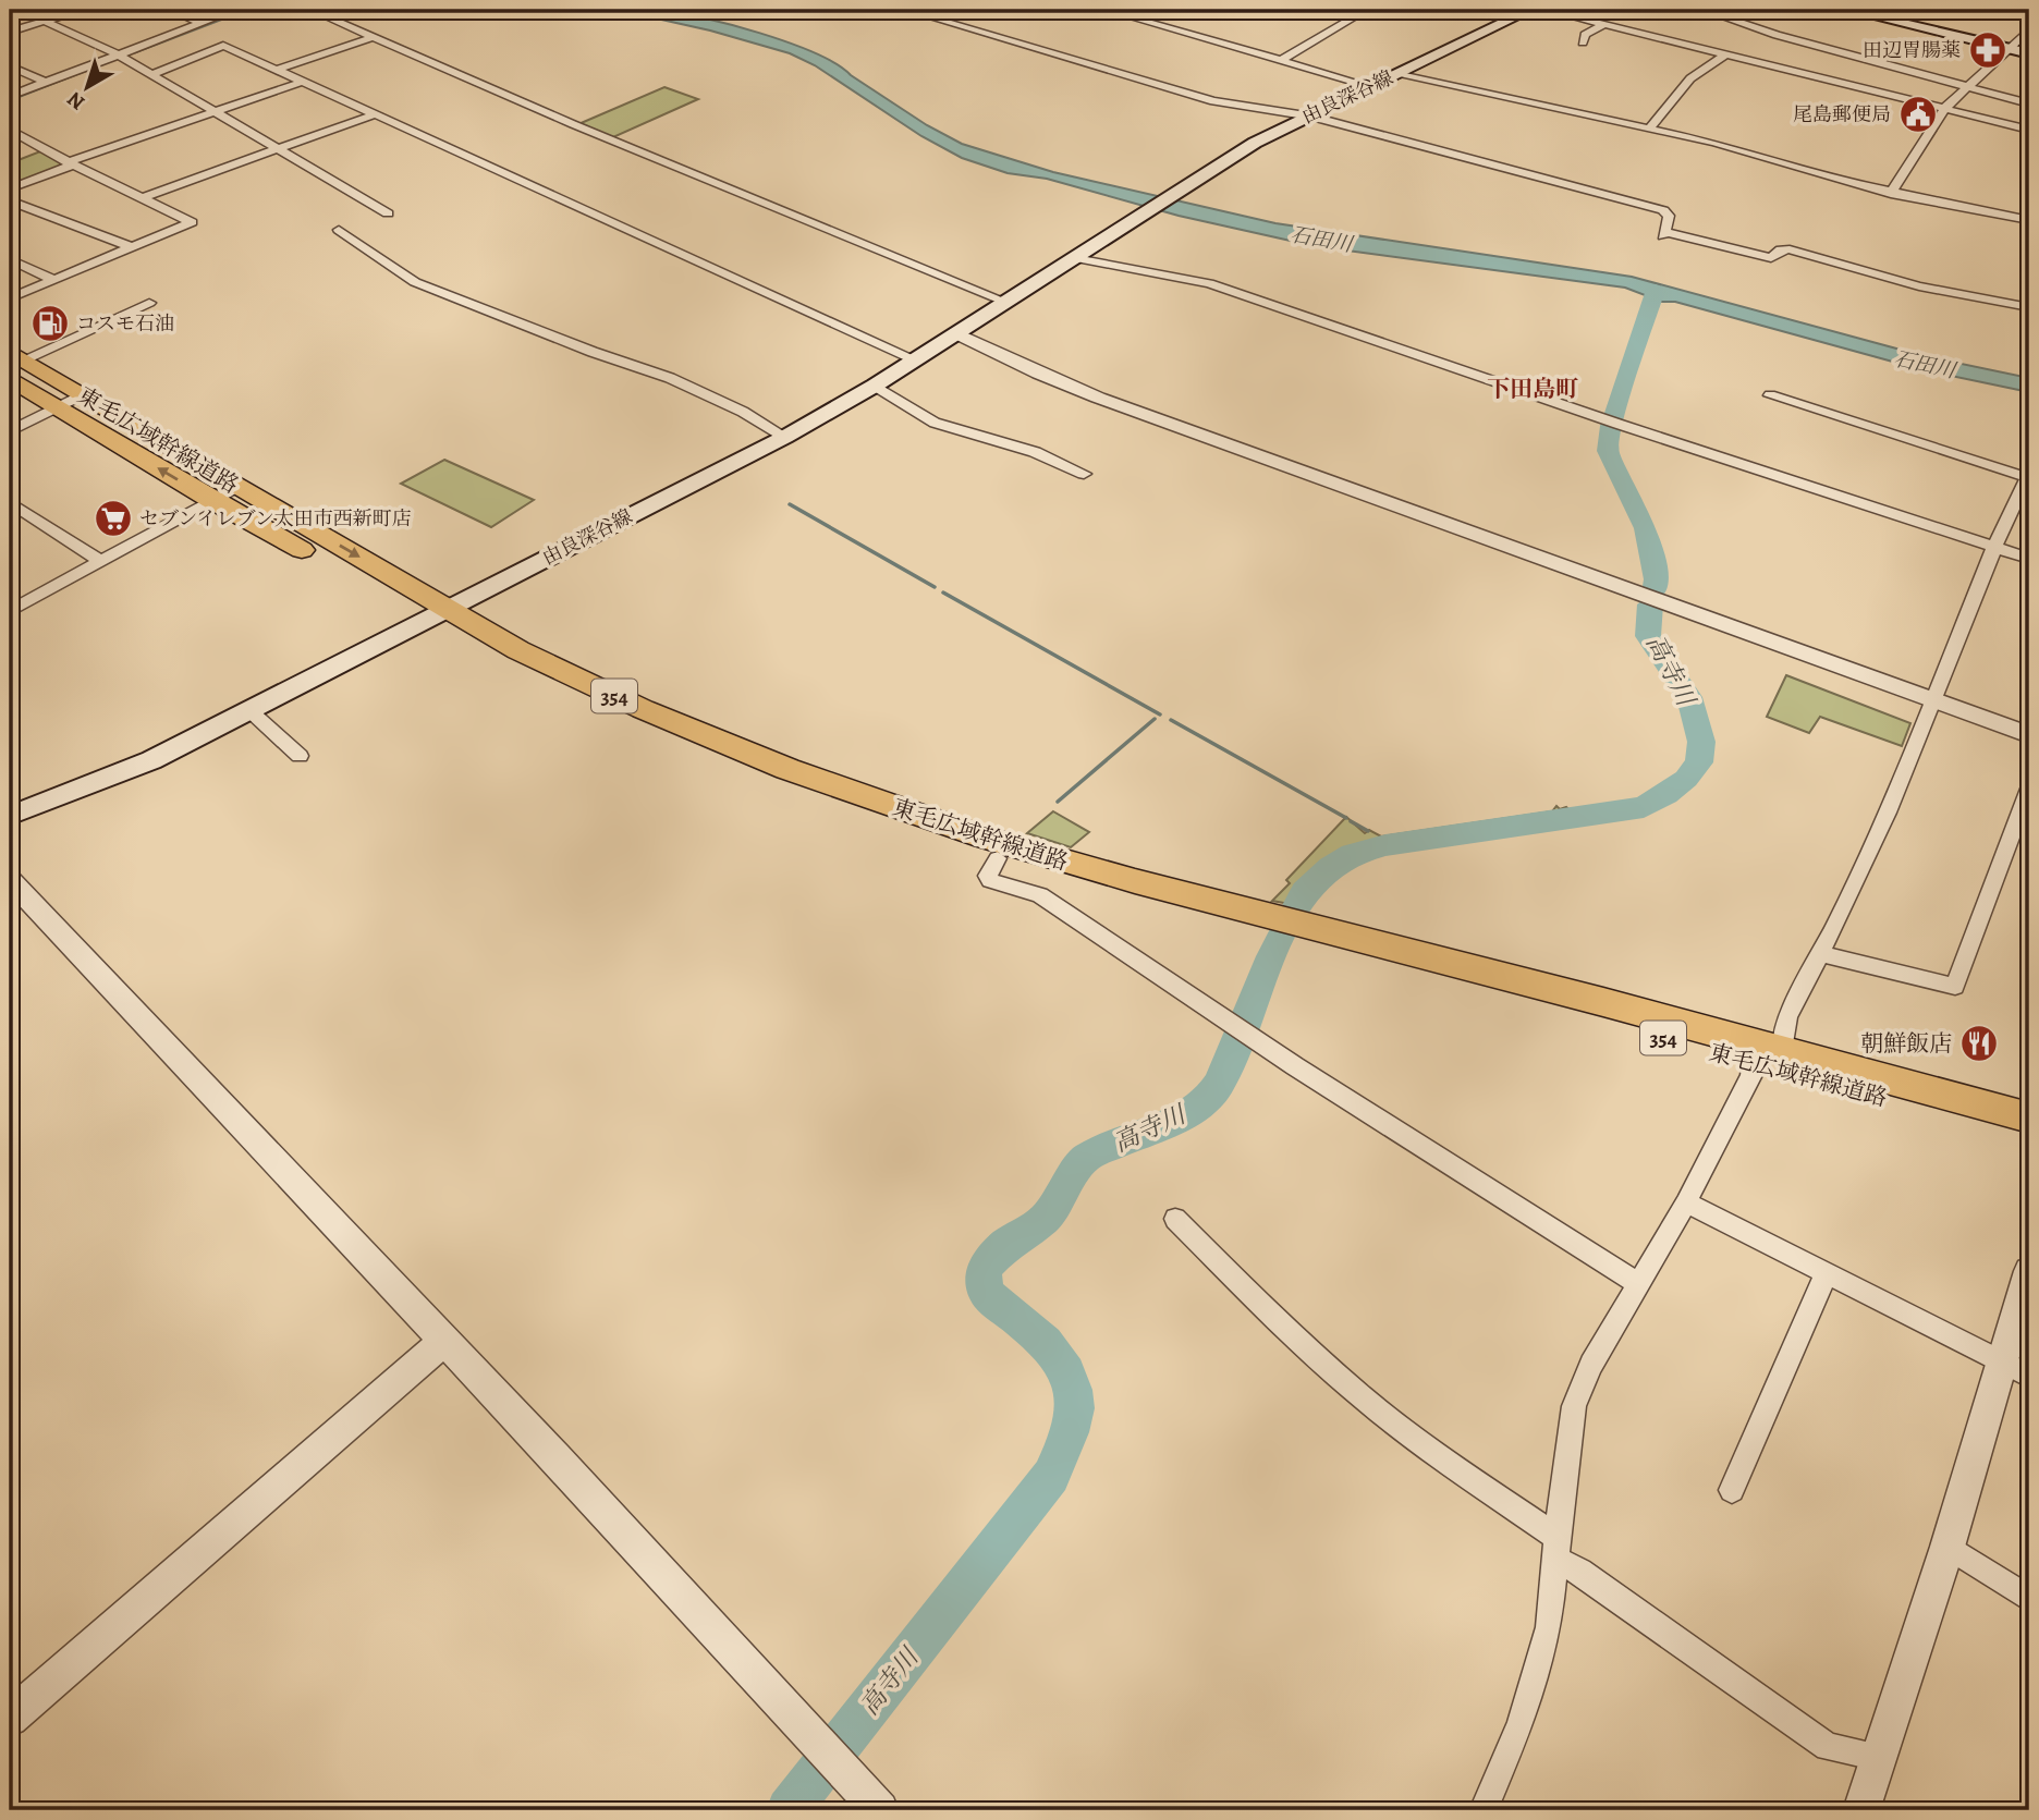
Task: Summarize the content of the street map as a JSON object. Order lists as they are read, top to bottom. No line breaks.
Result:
{"streets":{"highway":["東毛広域幹線道路","354"],"main road":["由良深谷線"]},"crossings":[["由良深谷線","東毛広域幹線道路"]],"districts":["下田島町"],"water":["石田川","高寺川"],"places":{"pharmacy":["田辺胃腸薬"],"public building":["尾島郵便局"],"fuel station":["コスモ石油"],"supermarket":["セブンイレブン太田市西新町店"],"restaurant":["朝鮮飯店"]},"north":"bottom left"}
